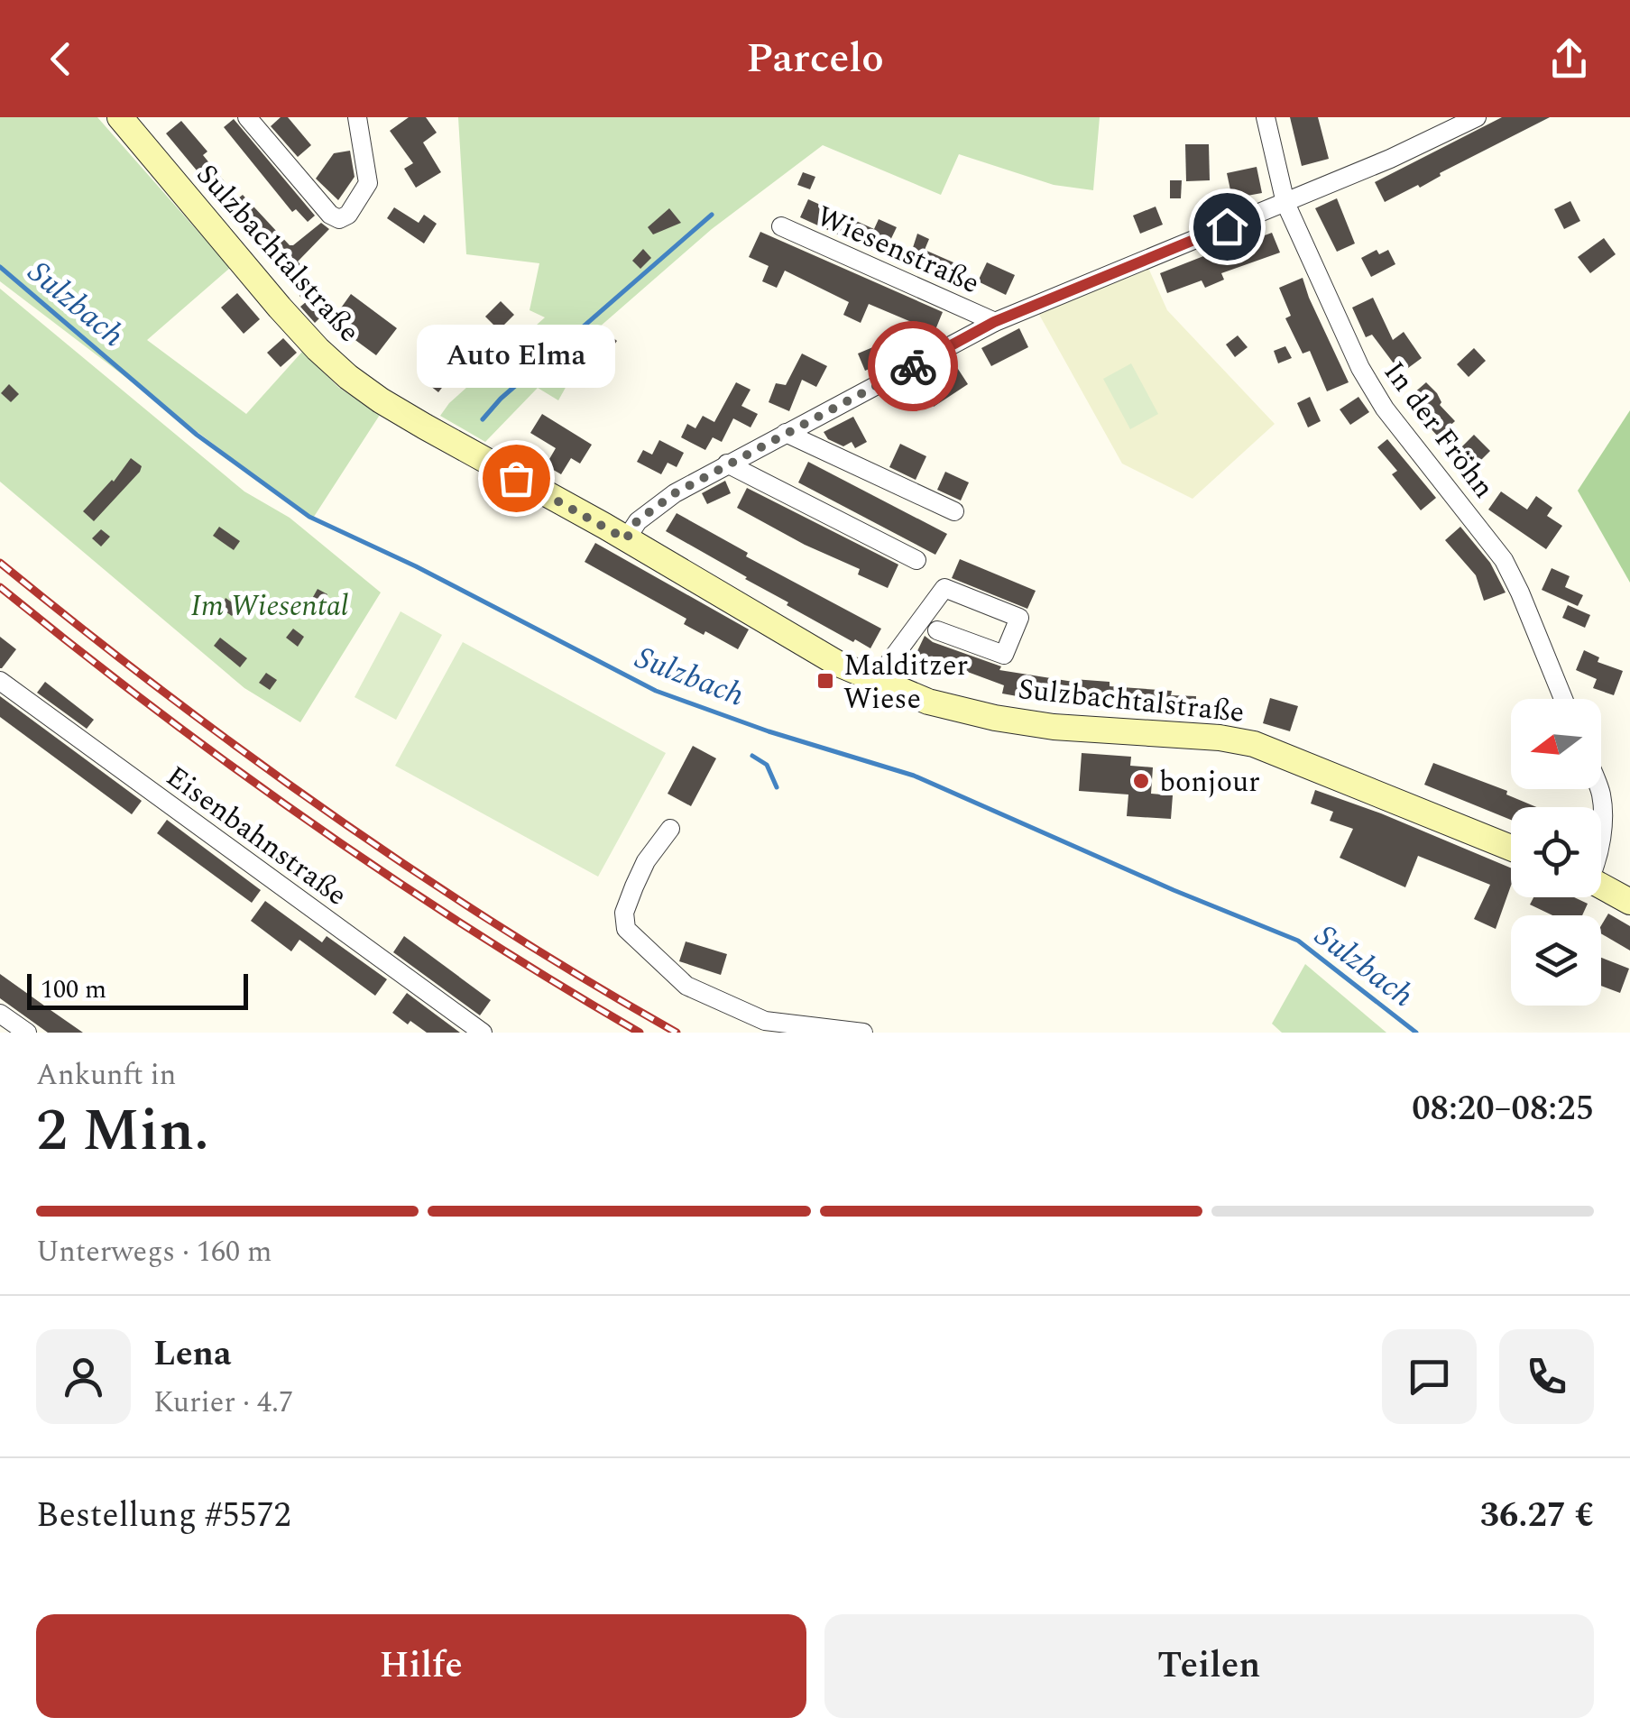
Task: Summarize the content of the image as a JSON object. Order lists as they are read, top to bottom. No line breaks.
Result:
{"streets":{"main road":["Sulzbachtalstraße"],"street":["Wiesenstraße","In der Fröhn","Eisenbahnstraße"]},"water":["Sulzbach"],"parks":["Im Wiesental"],"places":{"other":["Auto Elma","bonjour"],"transit":["Malditzer Wiese"]},"scale_bar":"100 m","north":"left","page":{"header":"Parcelo","bubble":"Auto Elma","scale":"100 m","heading":["2 Min.","Ankunft in","08:20–08:25"],"panel":["Lena","Kurier · 4.7","Bestellung #5572","36.27 €"],"bar":"Unterwegs · 160 m","buttons":["Hilfe","Teilen"]}}
